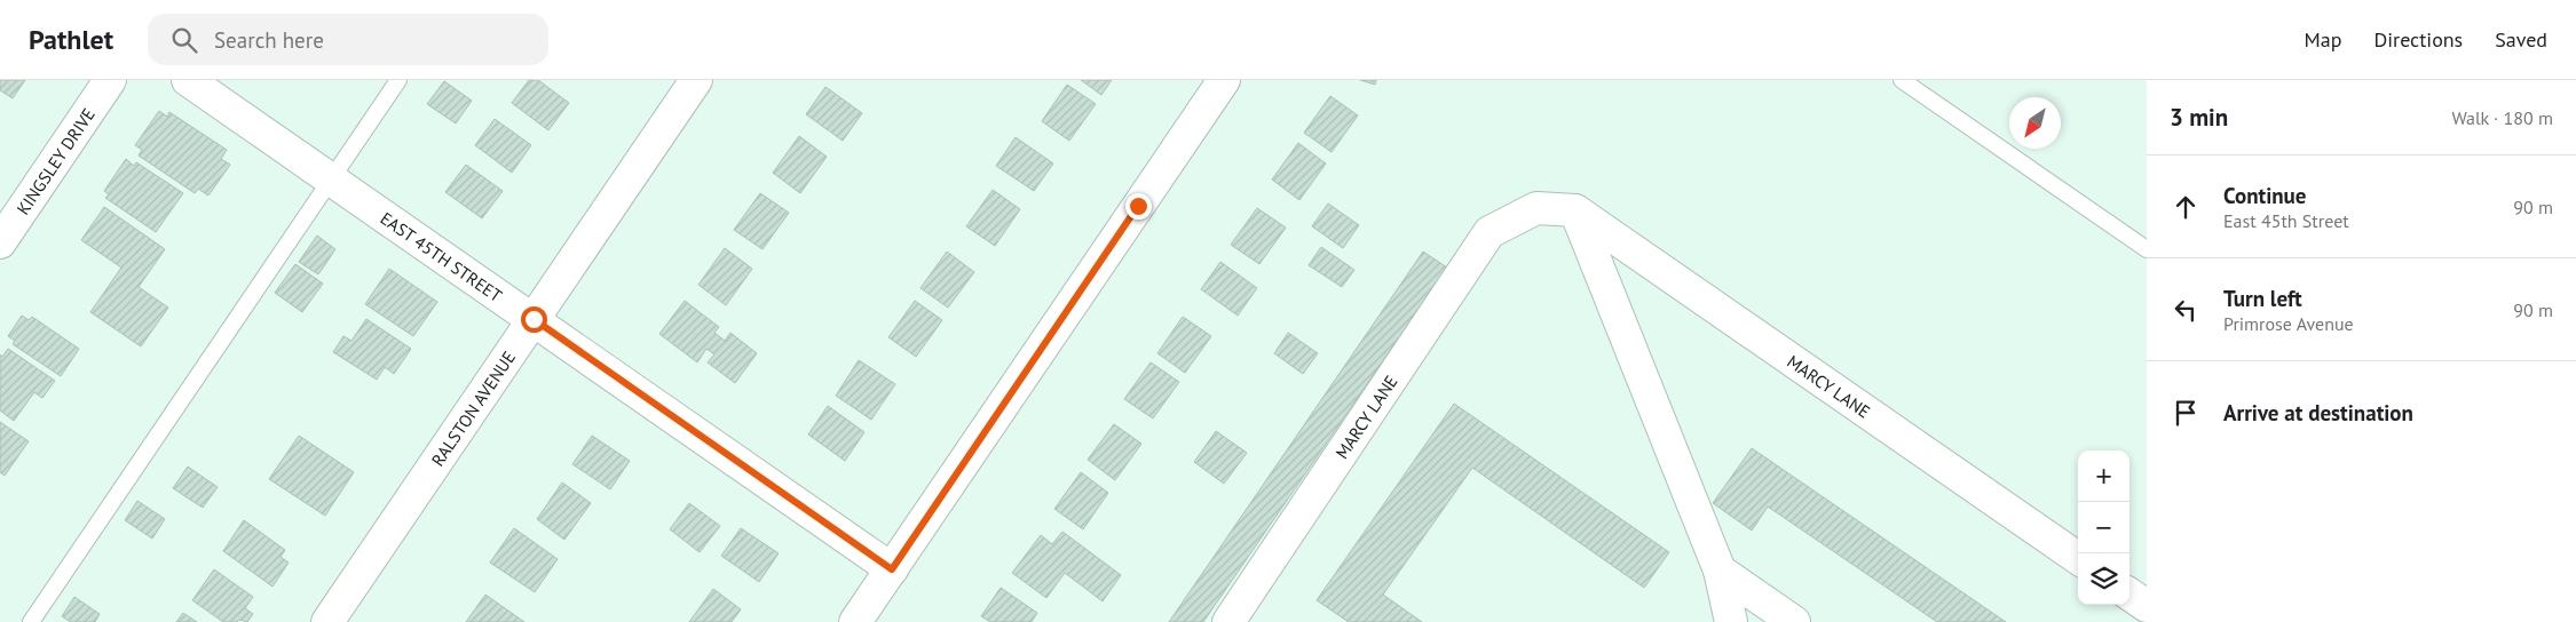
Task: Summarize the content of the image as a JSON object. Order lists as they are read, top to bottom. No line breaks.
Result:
{"streets":{"street":["KINGSLEY DRIVE","EAST 45TH STREET","MARCY LANE","RALSTON AVENUE"]},"crossings":[["EAST 45TH STREET","RALSTON AVENUE"]],"north":"bottom left","page":{"header":"Pathlet","search":"Search here","nav":["Map","Directions","Saved"],"heading":["3 min","Walk · 180 m"],"list":[["Continue","East 45th Street","90 m"],["Turn left","Primrose Avenue","90 m"],"Arrive at destination"],"map_buttons":["+","−"]}}
